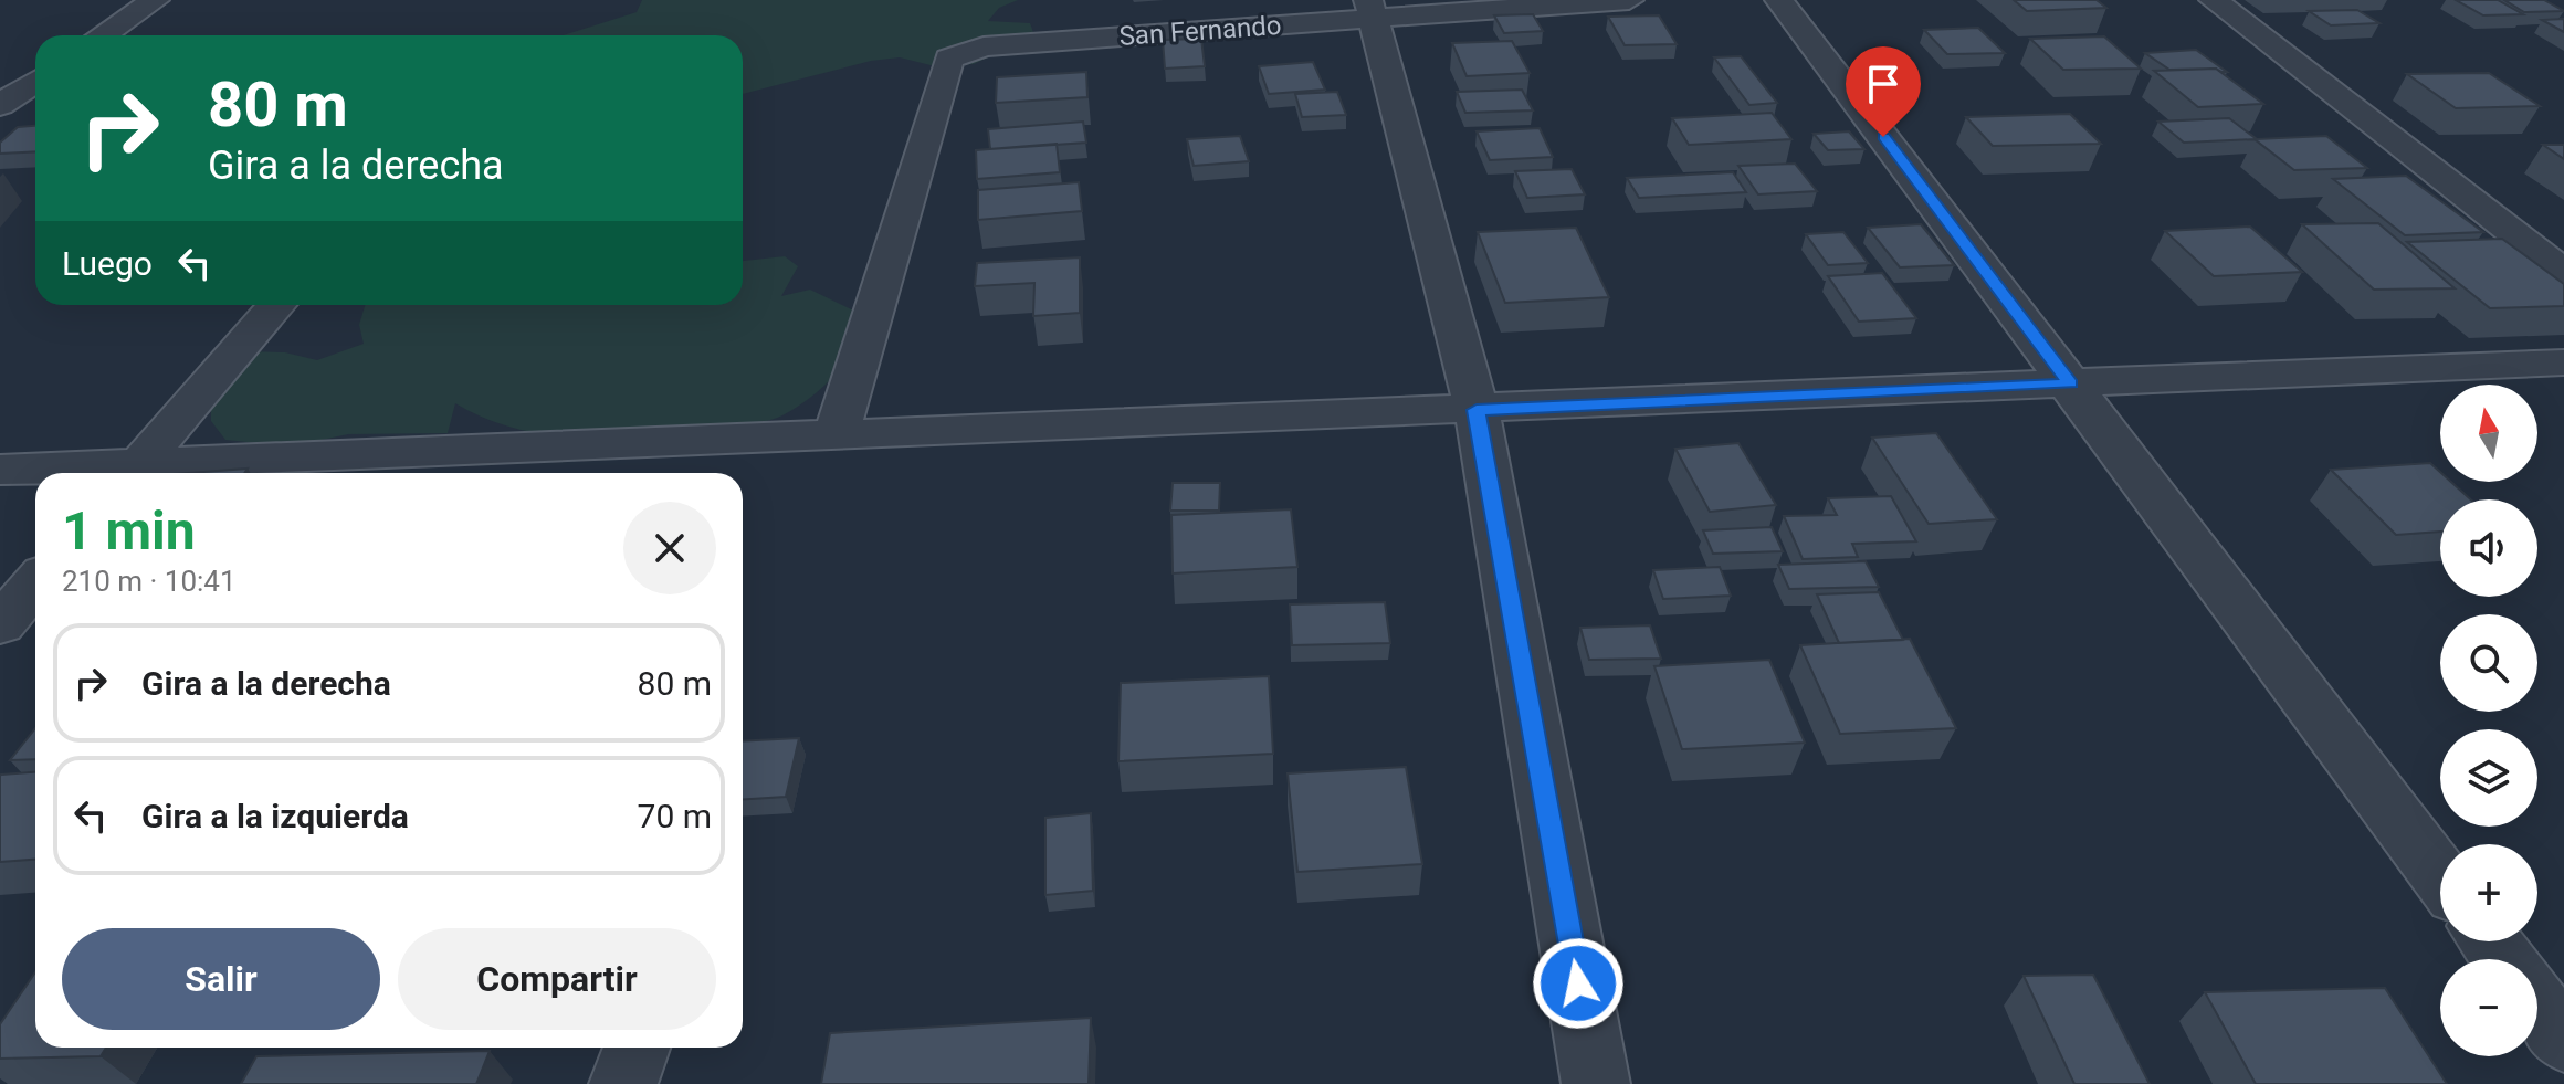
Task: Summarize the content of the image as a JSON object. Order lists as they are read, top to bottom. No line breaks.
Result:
{"streets":{"street":["San Fernando"]},"north":"top","page":{"turn":["80 m","Gira a la derecha"],"then":"Luego","map_buttons":["+","−"],"heading":["1 min","210 m · 10:41"],"list":[{"name":"Gira a la derecha","value":"80 m"},{"name":"Gira a la izquierda","value":"70 m"}],"buttons":["Salir","Compartir"]}}
